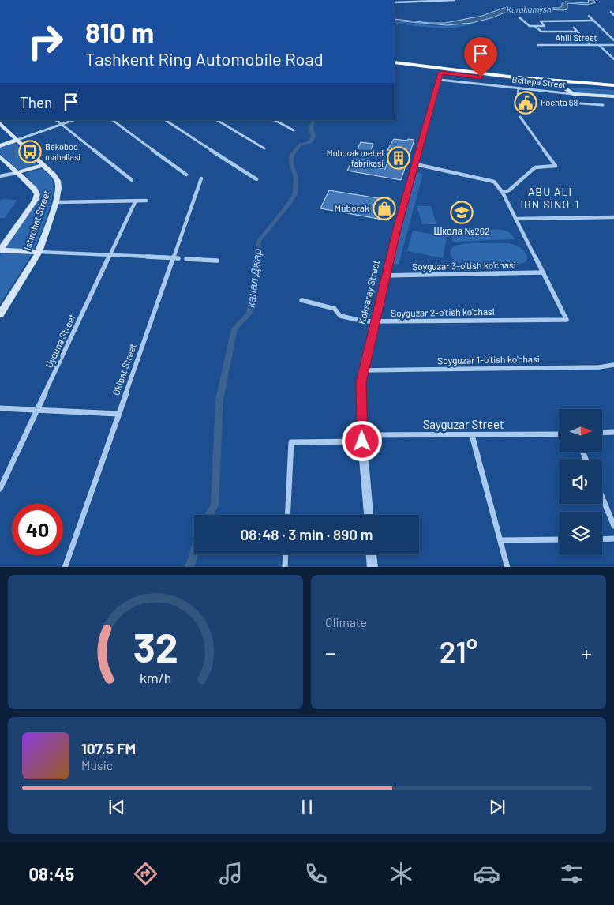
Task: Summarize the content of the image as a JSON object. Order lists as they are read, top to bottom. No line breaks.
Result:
{"streets":{"main road":["Beltepa Street","Istirohat Street"],"street":["Ahili Street","Soyguzar 3-o'tish ko'chasi","Koksaray Street","Soyguzar 2-o'tish ko'chasi","Uyguna Street","Soyguzar 1-o'tish ko'chasi","Okibat Street","Sayguzar Street"]},"crossings":[["Beltepa Street","Koksaray Street"],["Soyguzar 3-o'tish ko'chasi","Koksaray Street"],["Soyguzar 3-o'tish ko'chasi","Soyguzar 2-o'tish ko'chasi"],["Koksaray Street","Soyguzar 2-o'tish ko'chasi"],["Koksaray Street","Soyguzar 1-o'tish ko'chasi"],["Koksaray Street","Sayguzar Street"]],"districts":["ABU ALI IBN SINO-1"],"water":["Karakamysh","канал Джар"],"places":{"public building":["Pochta 68"],"bus stop":["Bekobod mahallasi"],"building":["Muborak mebel fabrikasi"],"shop":["Muborak"],"school or university":["Школа №262"]},"north":"right","page":{"turn":["810 m","Tashkent Ring Automobile Road"],"then":"Then","limit":"40","trip":"08:48 · 3 min · 890 m","tile":"Climate","heat":["−","21°","+"],"song":["107.5 FM","Music"],"tabs":"08:45","gauge":["32","km/h"]}}
